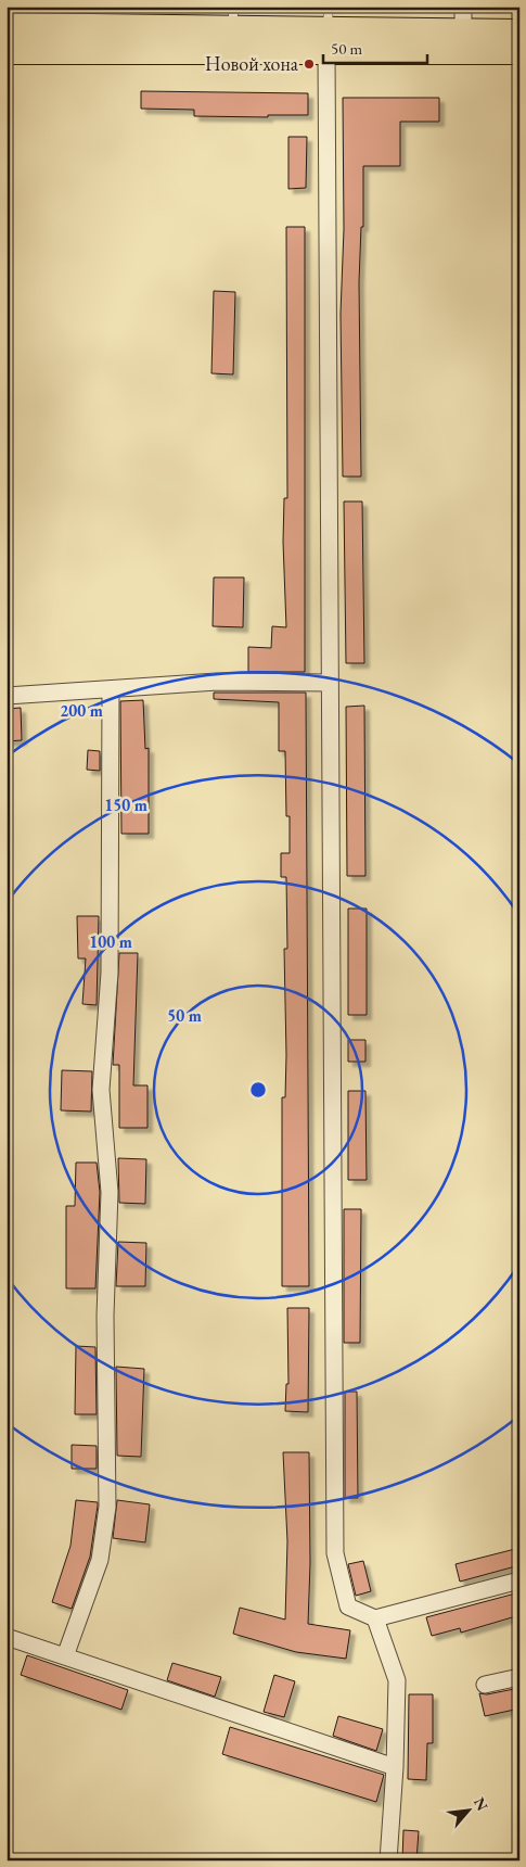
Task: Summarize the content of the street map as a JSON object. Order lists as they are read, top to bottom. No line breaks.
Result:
{"places":["Новой хона"],"scale_bar":"50 m","north":"top right","rings":["200 m","150 m","100 m","50 m"]}
